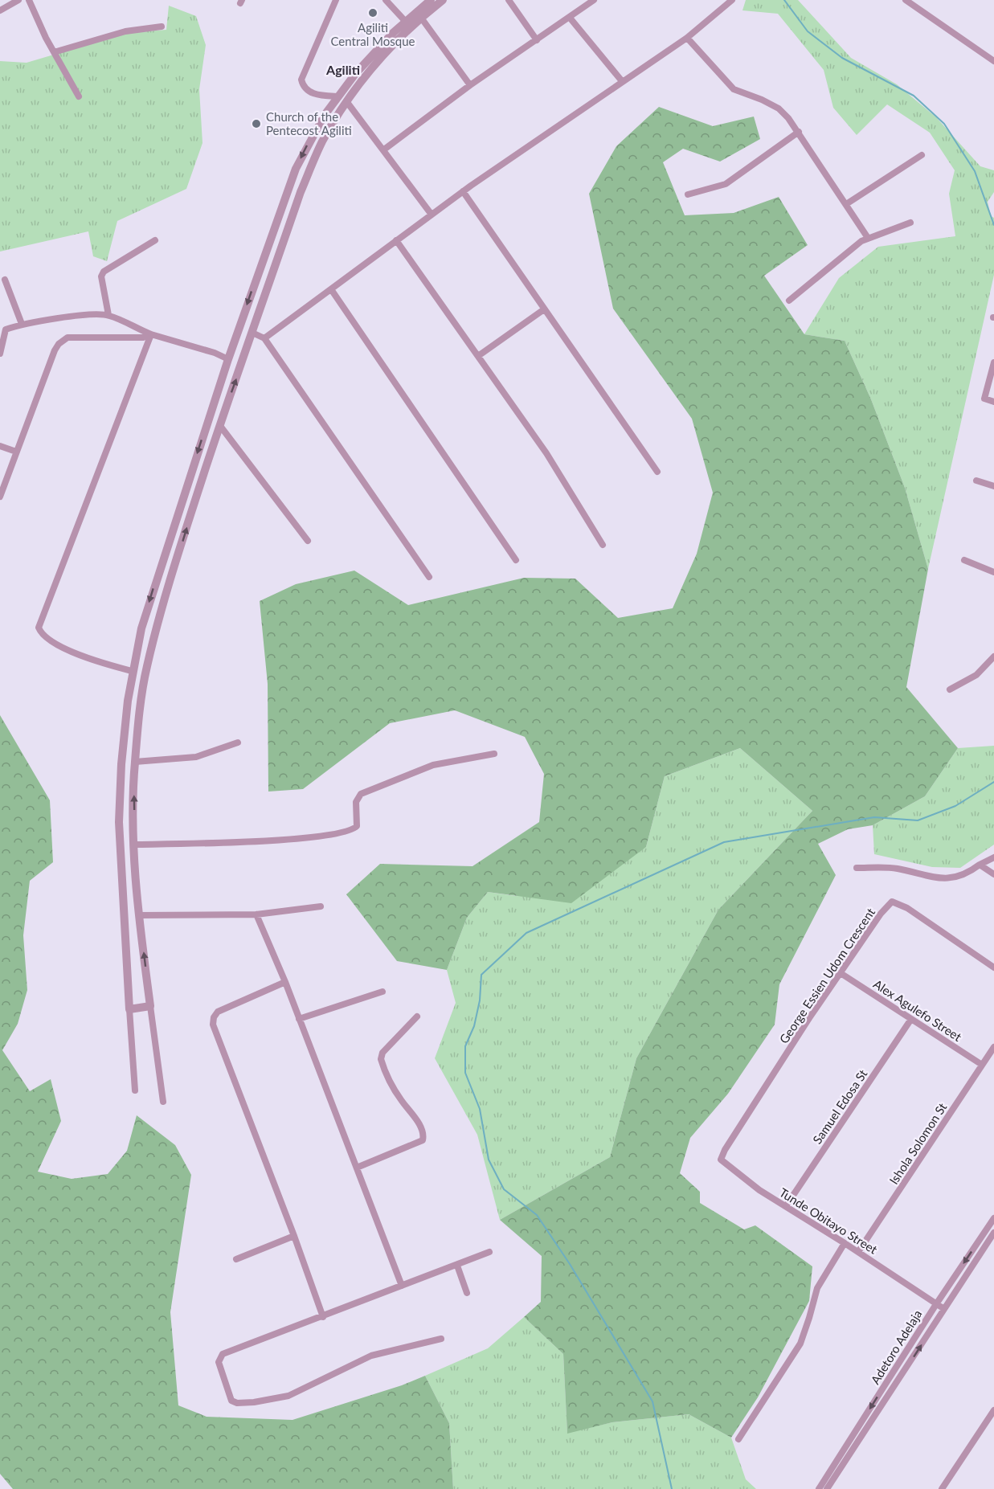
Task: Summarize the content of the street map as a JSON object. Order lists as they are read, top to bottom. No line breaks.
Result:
{"streets":{"street":["George Essien Udom Crescent","Alex Agulefo Street","Samuel Edosa St","Ishola Solomon St","Tunde Obitayo Street","Adetoro Adelaja"]},"crossings":[["George Essien Udom Crescent","Alex Agulefo Street"],["George Essien Udom Crescent","Tunde Obitayo Street"],["Alex Agulefo Street","Samuel Edosa St"],["Alex Agulefo Street","Ishola Solomon St"],["Samuel Edosa St","Tunde Obitayo Street"],["Ishola Solomon St","Tunde Obitayo Street"],["Tunde Obitayo Street","Adetoro Adelaja"]],"districts":["Agiliti"],"places":["Agiliti Central Mosque","Church of the Pentecost Agiliti"]}
